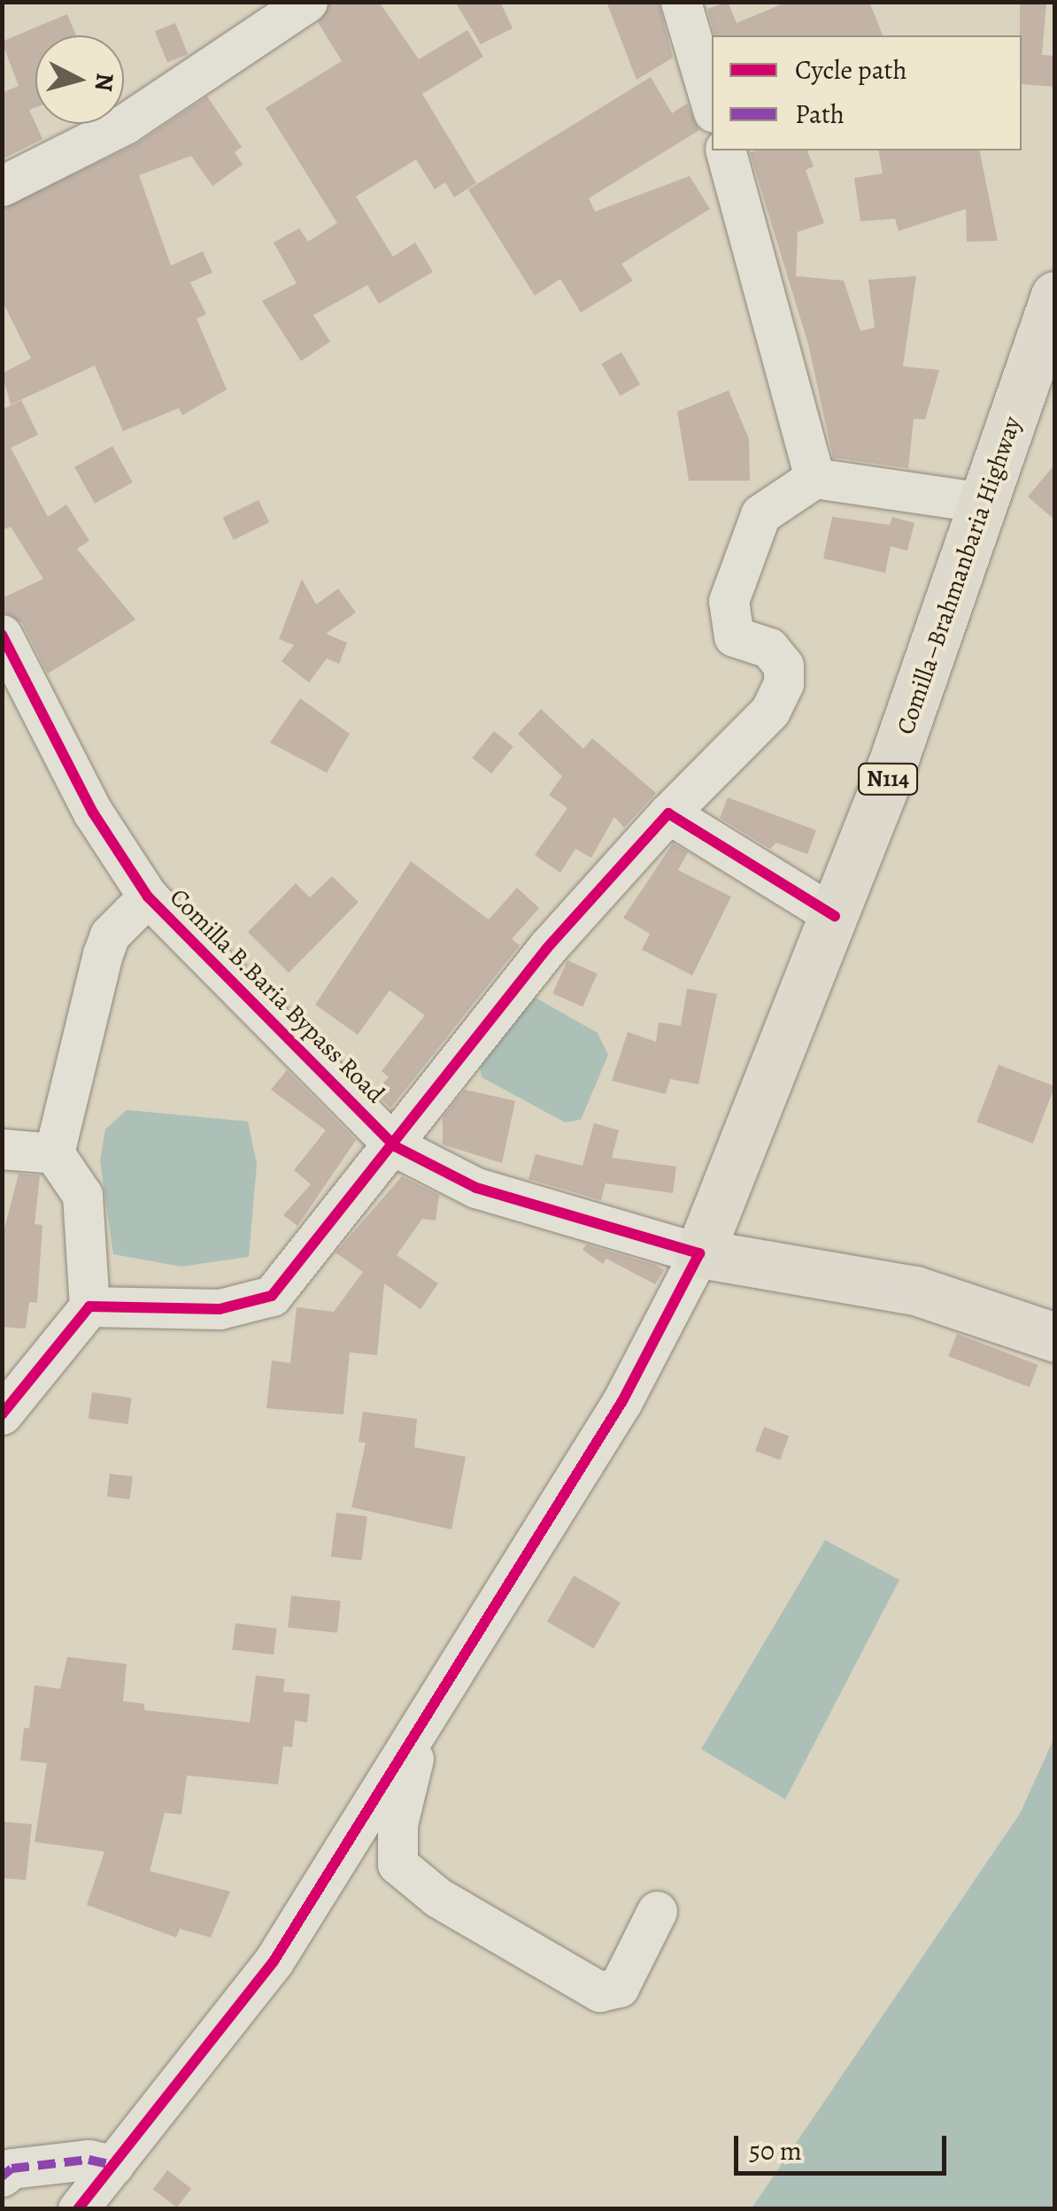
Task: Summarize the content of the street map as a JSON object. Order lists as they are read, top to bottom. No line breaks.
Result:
{"streets":{"highway":["Comilla–Brahmanbaria Highway","N114"],"street":["Comilla B.Baria Bypass Road"]},"crossings":[["Comilla–Brahmanbaria Highway","Comilla B.Baria Bypass Road"]],"legend":["Cycle path","Path"],"scale_bar":"50 m","north":"right"}
